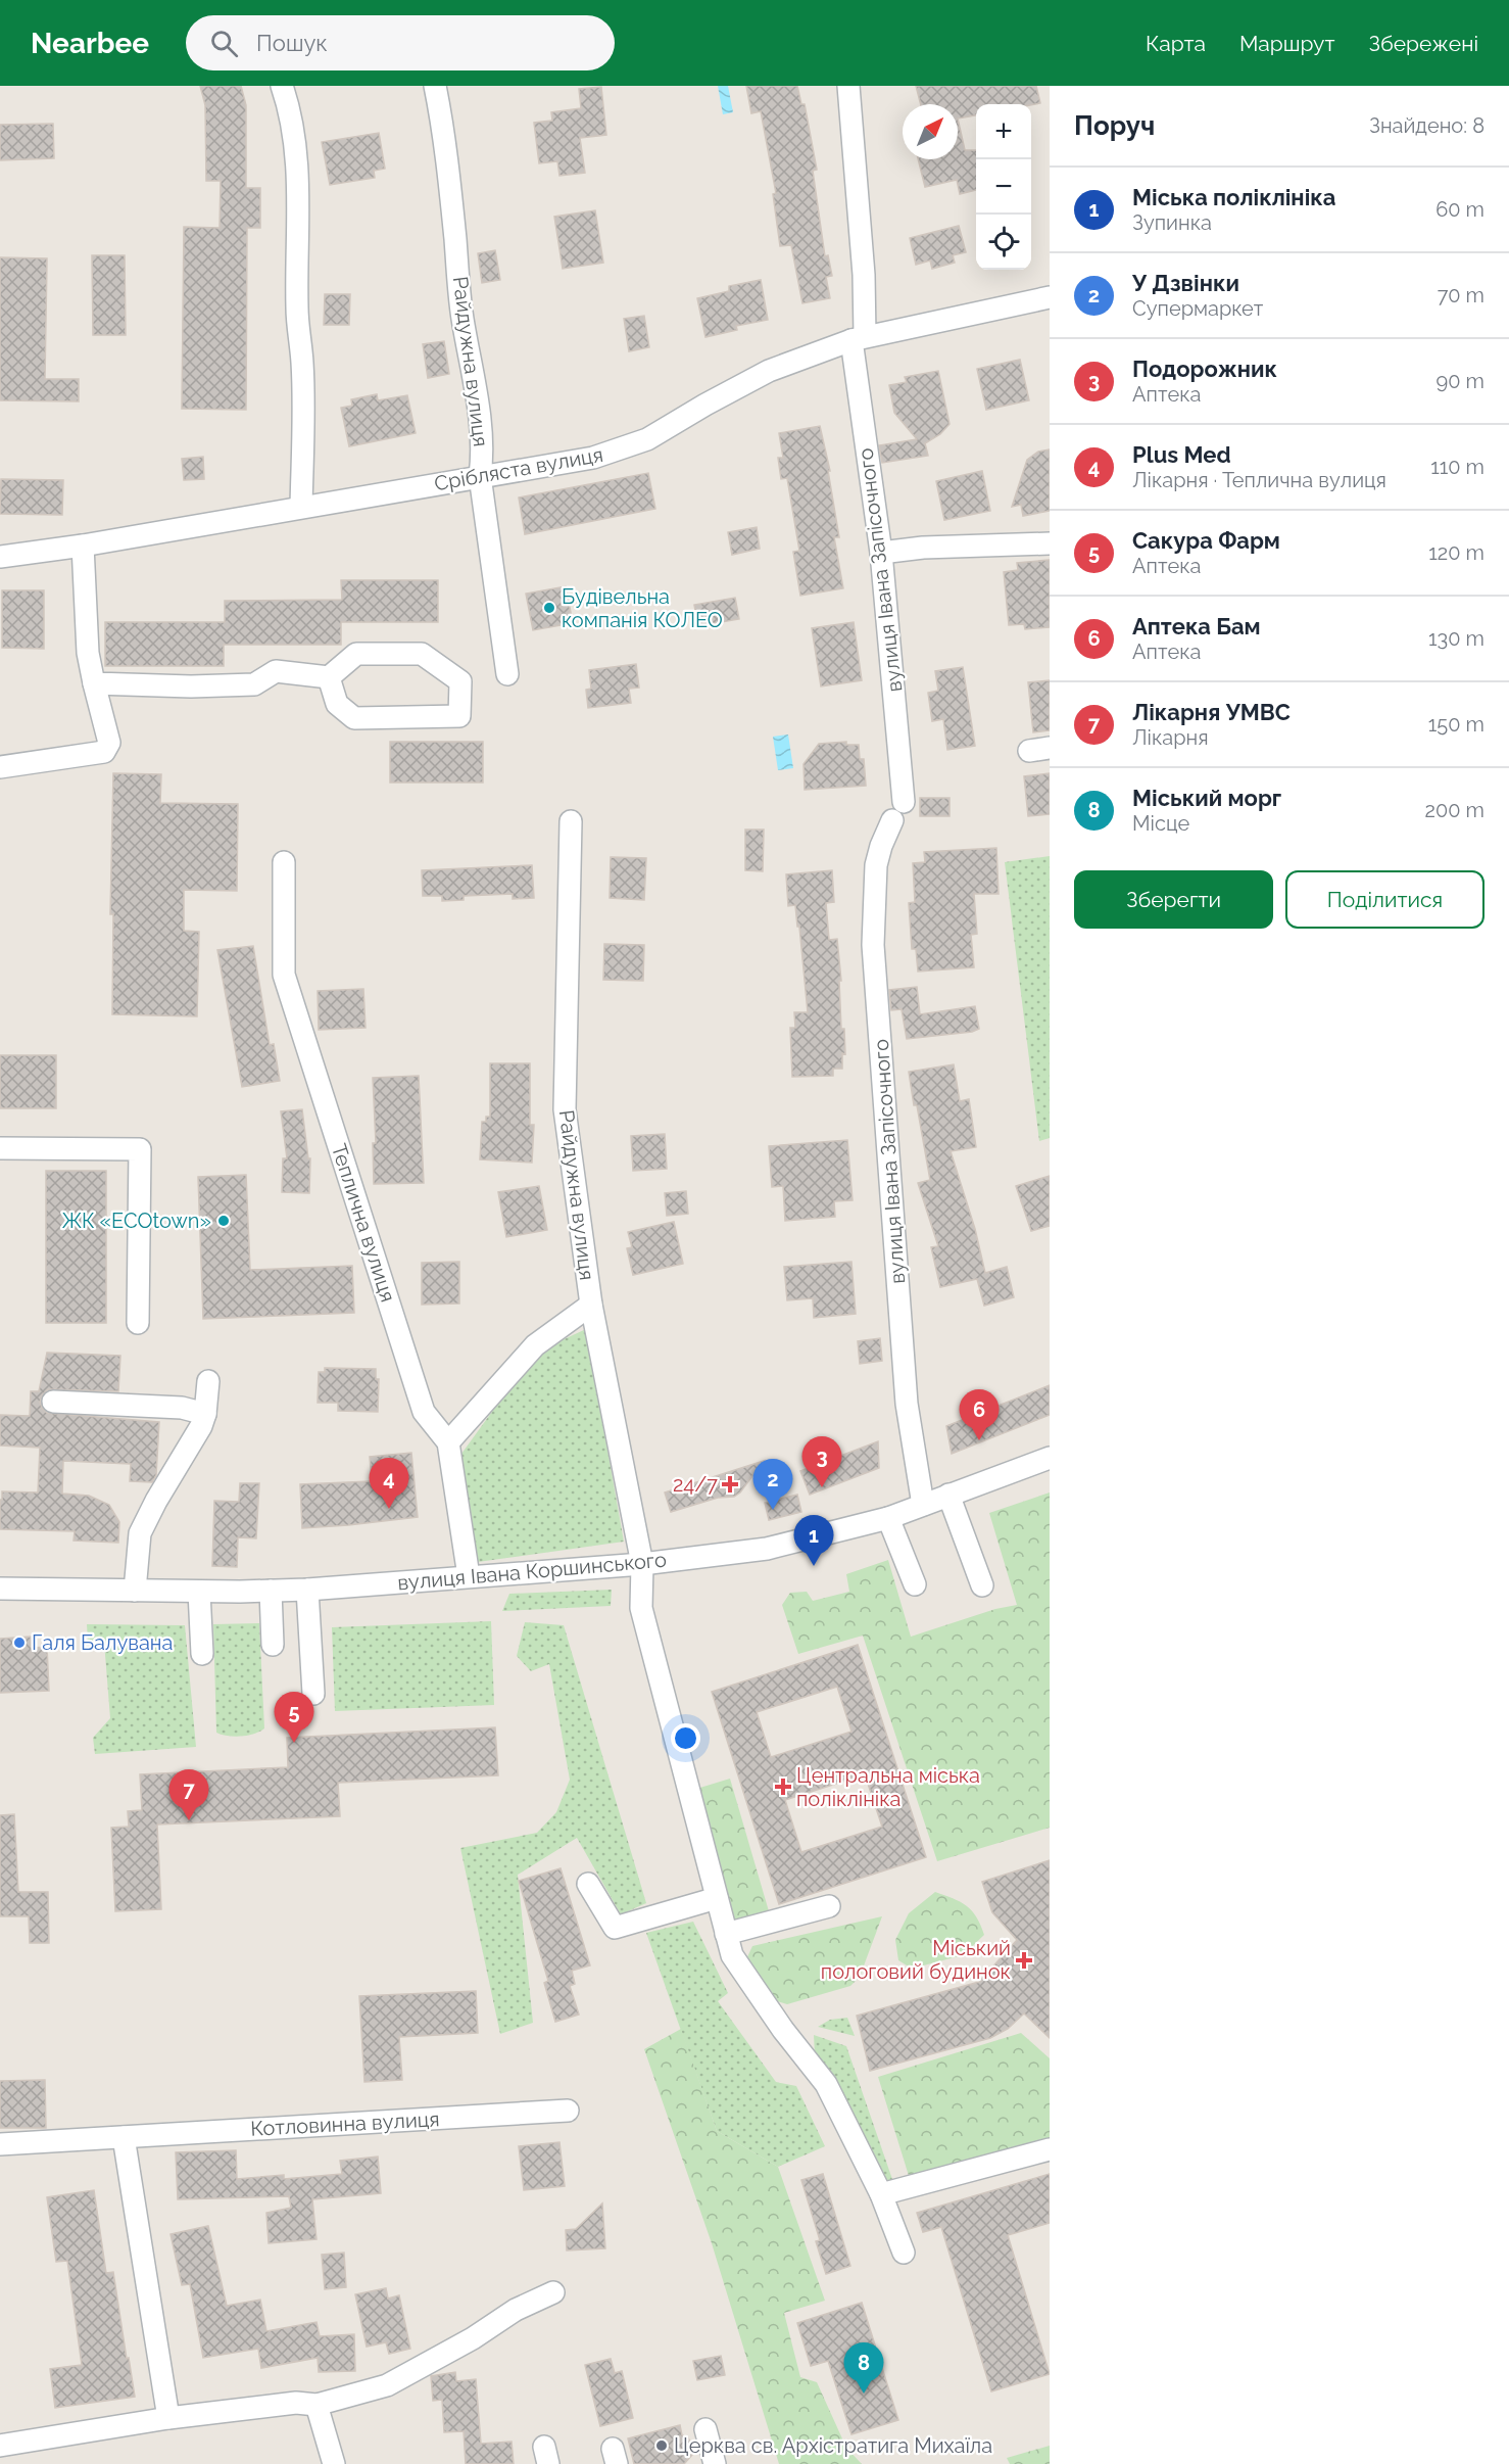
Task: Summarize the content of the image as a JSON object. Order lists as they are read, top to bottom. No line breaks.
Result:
{"streets":{"street":["Райдужна вулиця","Срібляста вулиця","вулиця Івана Запісочного","Теплична вулиця","вулиця Івана Коршинського","Котловинна вулиця"]},"crossings":[["Райдужна вулиця","Срібляста вулиця"],["Райдужна вулиця","вулиця Івана Коршинського"],["Срібляста вулиця","вулиця Івана Запісочного"],["вулиця Івана Запісочного","вулиця Івана Коршинського"],["Теплична вулиця","вулиця Івана Коршинського"]],"places":{"other":["Будівельна компанія КОЛЕО","ЖК «ECOtown»","Галя Балувана","Церква св. Архістратига Михаїла"],"health":["24/7","Центральна міська поліклініка","Міський пологовий будинок"]},"north":"top right","page":{"header":"Nearbee","search":"Пошук","nav":["Карта","Маршрут","Збережені"],"heading":["Поруч","Знайдено: 8"],"map_buttons":["+","−"],"list":[{"mark":"1","name":"Міська поліклініка","note":"Зупинка","value":"60 m"},{"mark":"2","name":"У Дзвінки","note":"Супермаркет","value":"70 m"},{"mark":"3","name":"Подорожник","note":"Аптека","value":"90 m"},{"mark":"4","name":"Plus Med","note":"Лікарня · Теплична вулиця","value":"110 m"},{"mark":"5","name":"Сакура Фарм","note":"Аптека","value":"120 m"},{"mark":"6","name":"Аптека Бам","note":"Аптека","value":"130 m"},{"mark":"7","name":"Лікарня УМВС","note":"Лікарня","value":"150 m"},{"mark":"8","name":"Міський морг","note":"Місце","value":"200 m"}],"buttons":["Зберегти","Поділитися"],"pins":["6","3","4","2","1","5","7","8"]}}
